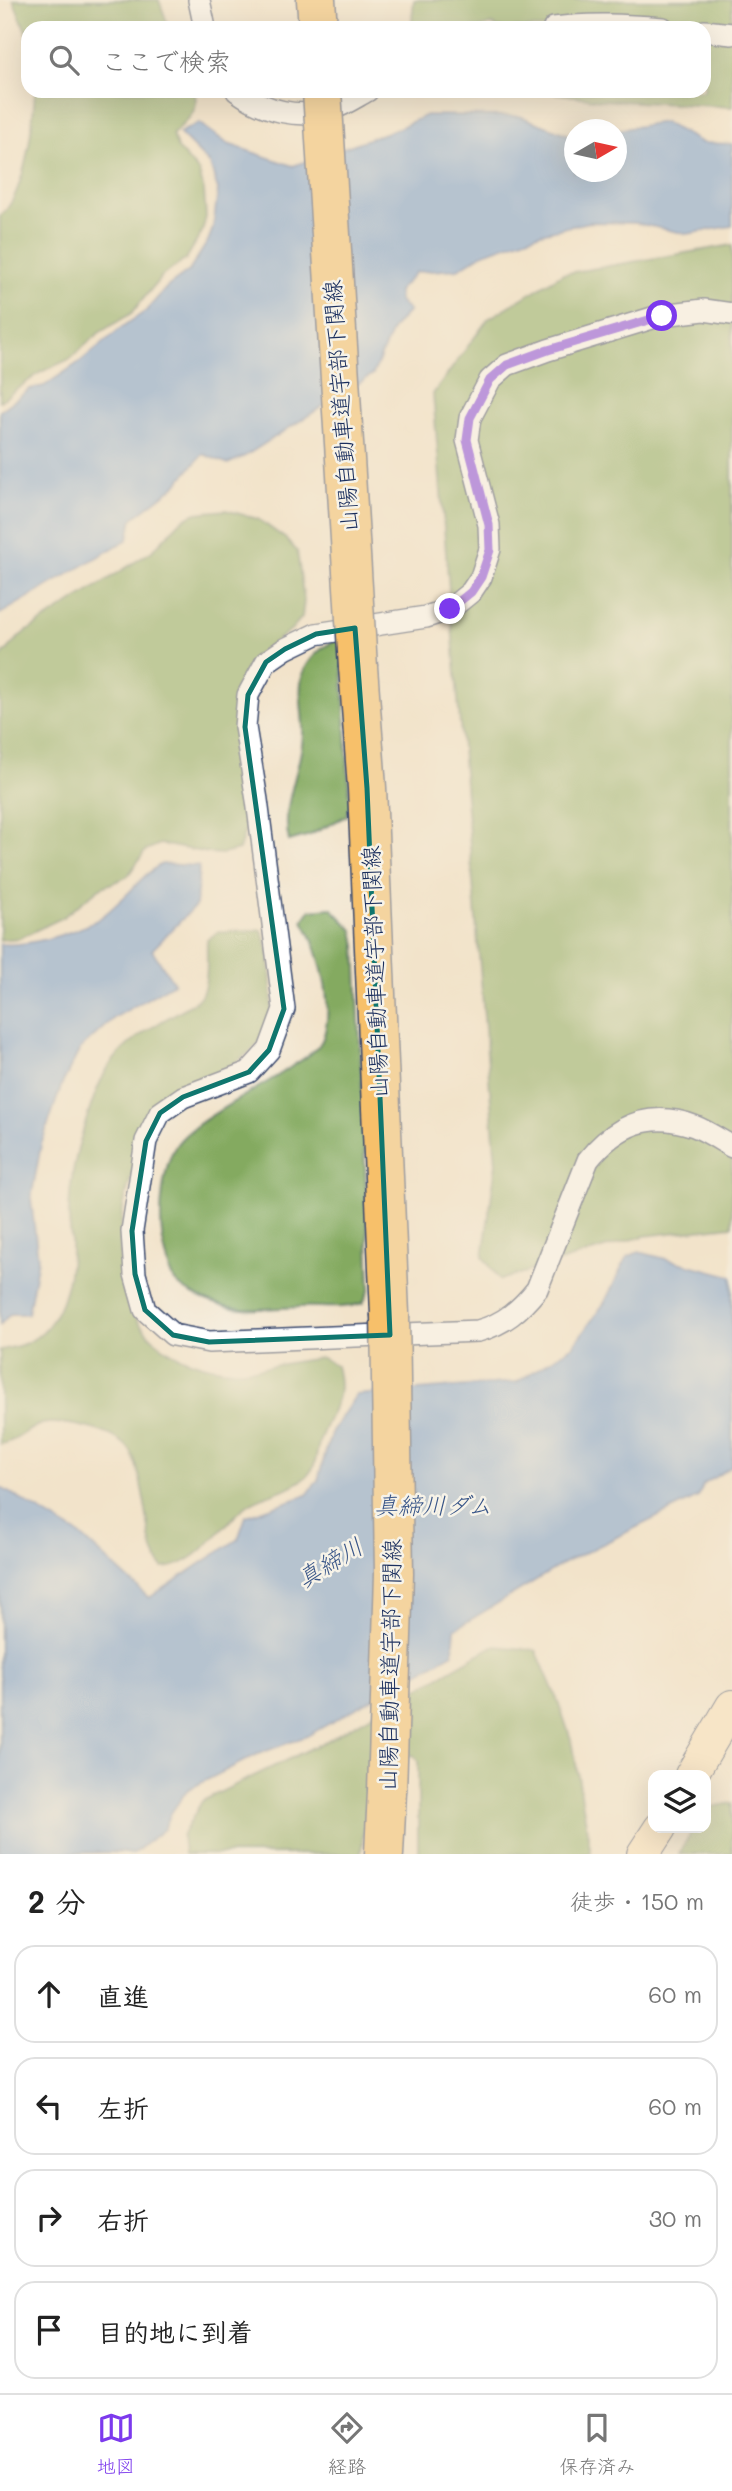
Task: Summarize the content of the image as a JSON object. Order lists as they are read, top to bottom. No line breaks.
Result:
{"streets":{"highway":["山陽自動車道宇部下関線"]},"water":["真締川ダム","真締川"],"north":"right","page":{"search":"ここで検索","heading":["2 分","徒歩 · 150 m"],"list":[["直進","60 m"],["左折","60 m"],["右折","30 m"],"目的地に到着"],"nav":["地図","経路","保存済み"]}}
